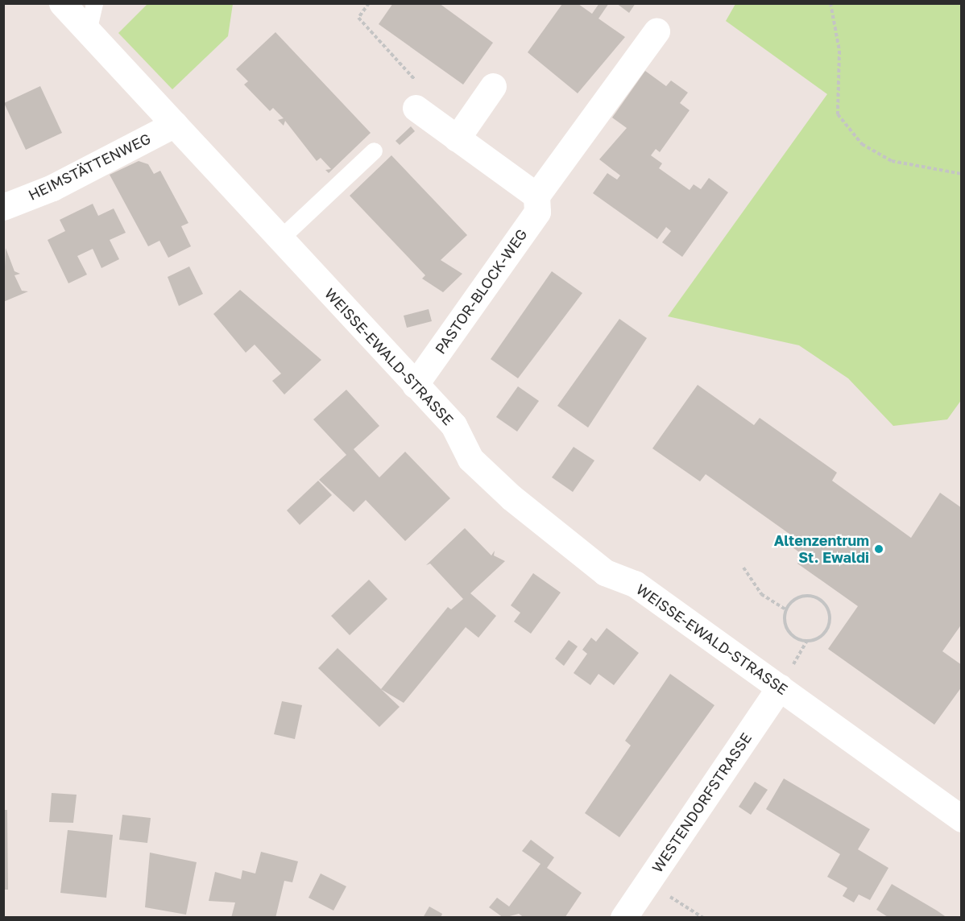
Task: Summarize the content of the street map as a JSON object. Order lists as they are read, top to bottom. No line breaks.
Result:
{"streets":{"street":["HEIMSTÄTTENWEG","PASTOR-BLOCK-WEG","WEISSE-EWALD-STRASSE","WESTENDORFSTRASSE"]},"crossings":[["HEIMSTÄTTENWEG","WEISSE-EWALD-STRASSE"],["PASTOR-BLOCK-WEG","WEISSE-EWALD-STRASSE"],["WEISSE-EWALD-STRASSE","WESTENDORFSTRASSE"]],"places":["Altenzentrum St. Ewaldi"]}
